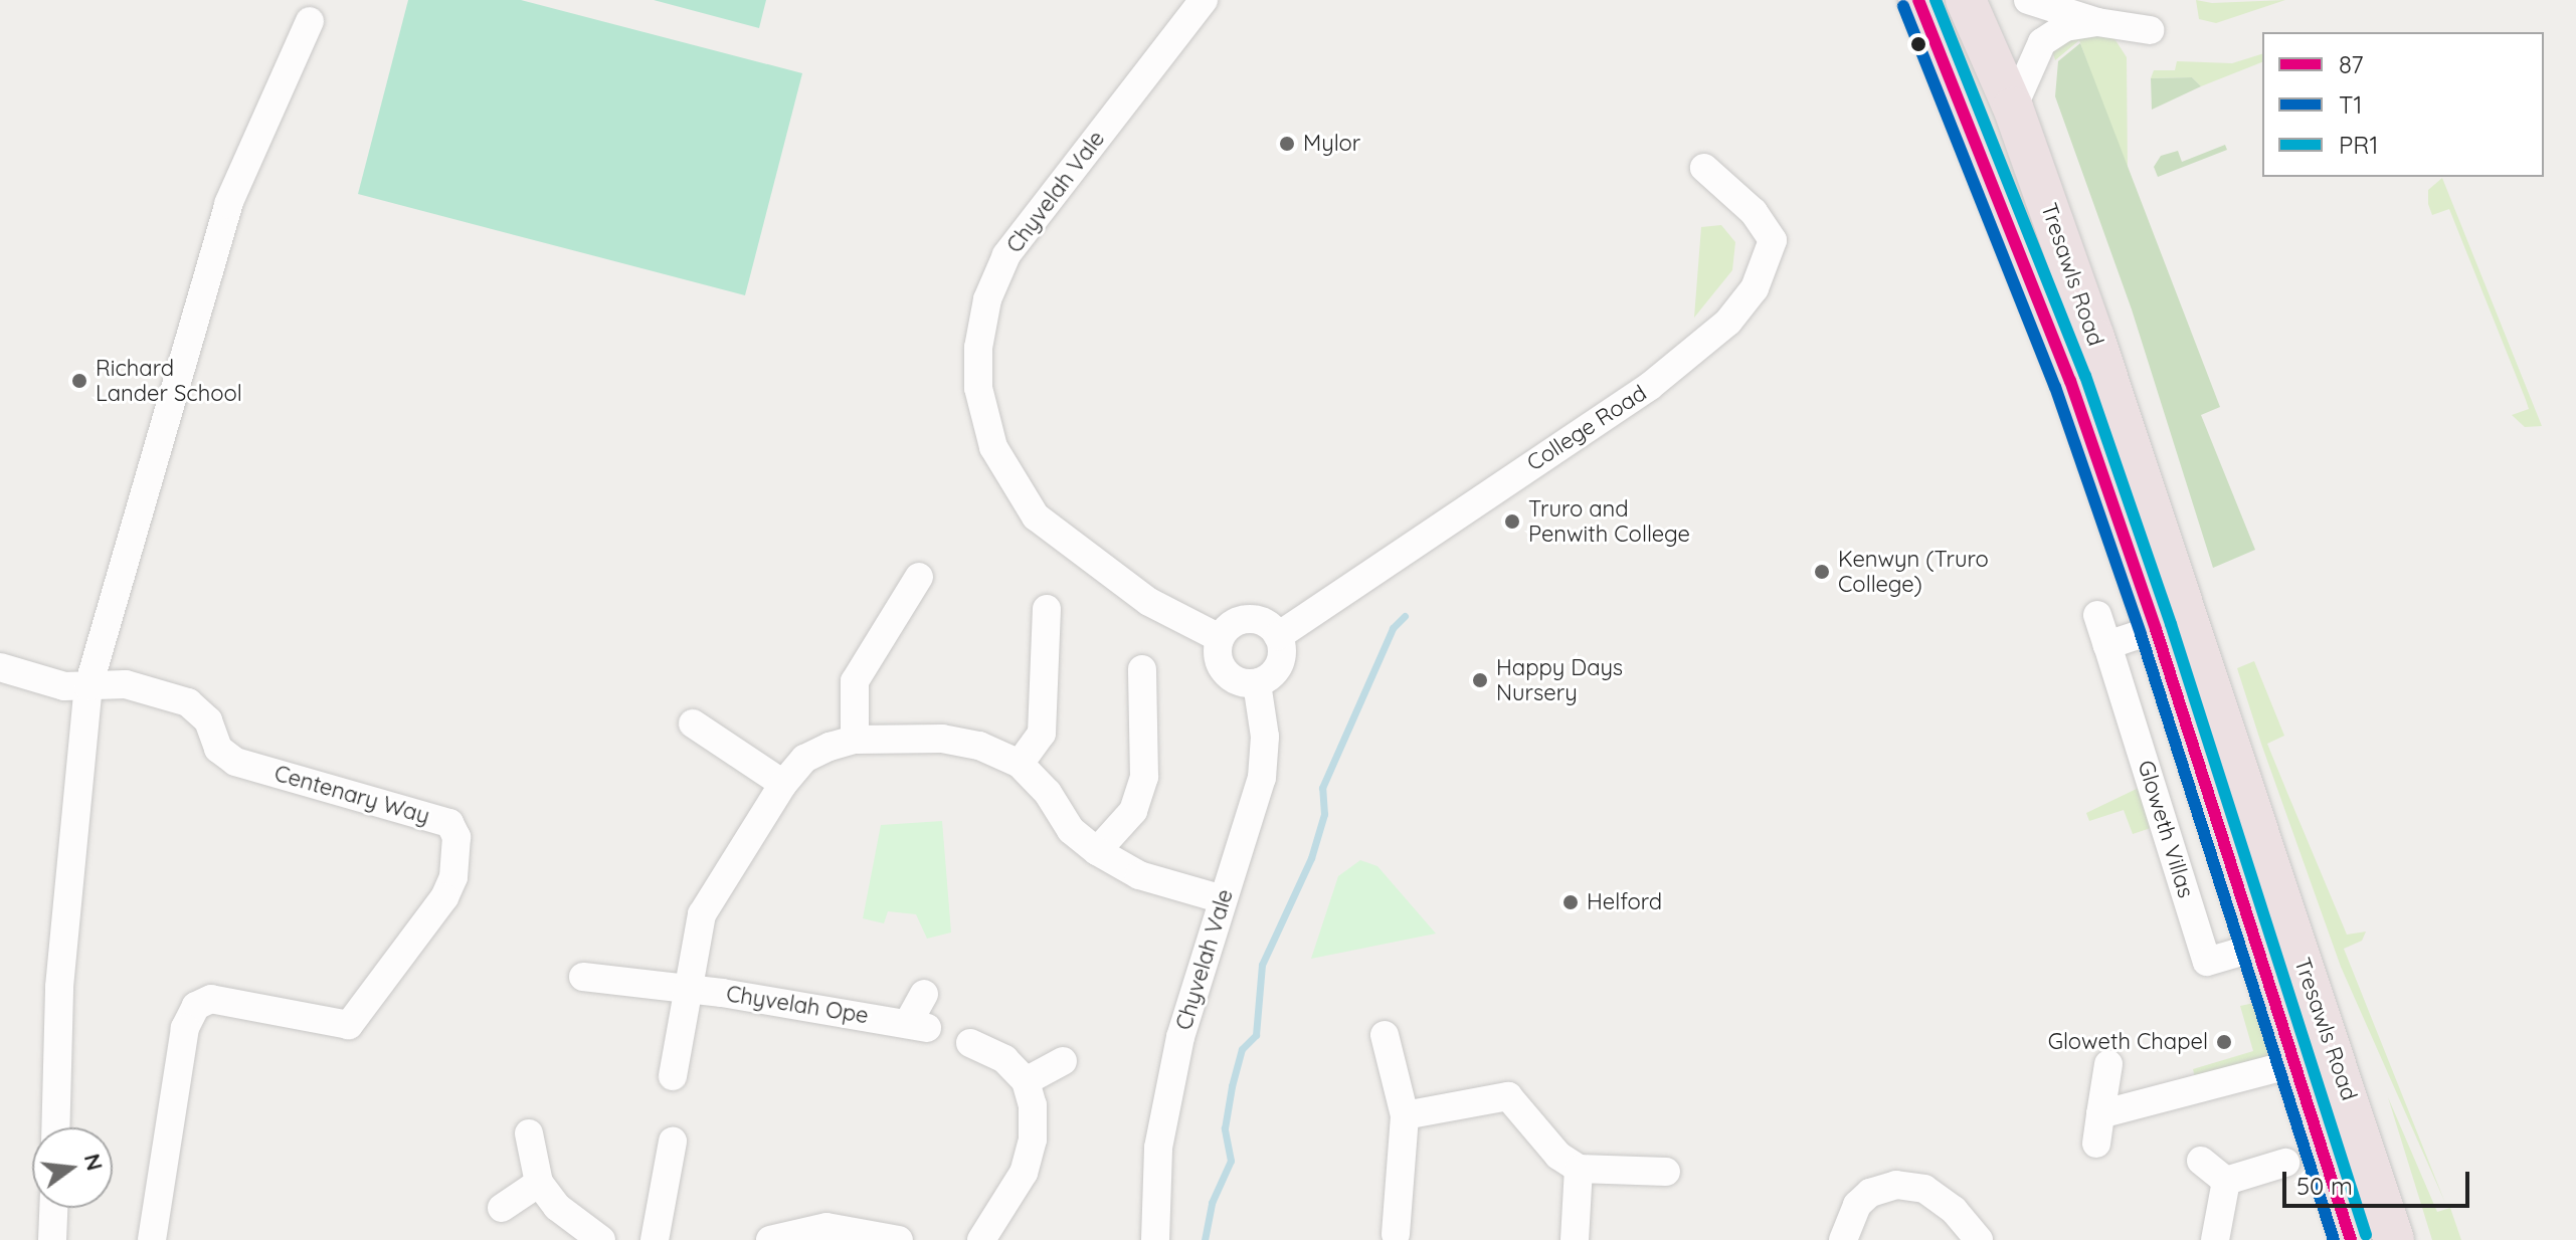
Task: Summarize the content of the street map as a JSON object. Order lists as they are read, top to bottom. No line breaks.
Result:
{"streets":{"highway":["Tresawls Road"],"street":["Chyvelah Vale","College Road","Centenary Way","Gloweth Villas","Chyvelah Ope"]},"crossings":[["Chyvelah Vale","College Road"],["Tresawls Road","Gloweth Villas"]],"places":["Mylor","Richard Lander School","Truro and Penwith College","Kenwyn (Truro College)","Happy Days Nursery","Helford","Gloweth Chapel"],"lines":["transit line 87","transit line PR1","transit line T1"],"legend":["87","T1","PR1"],"scale_bar":"50 m","north":"right"}
